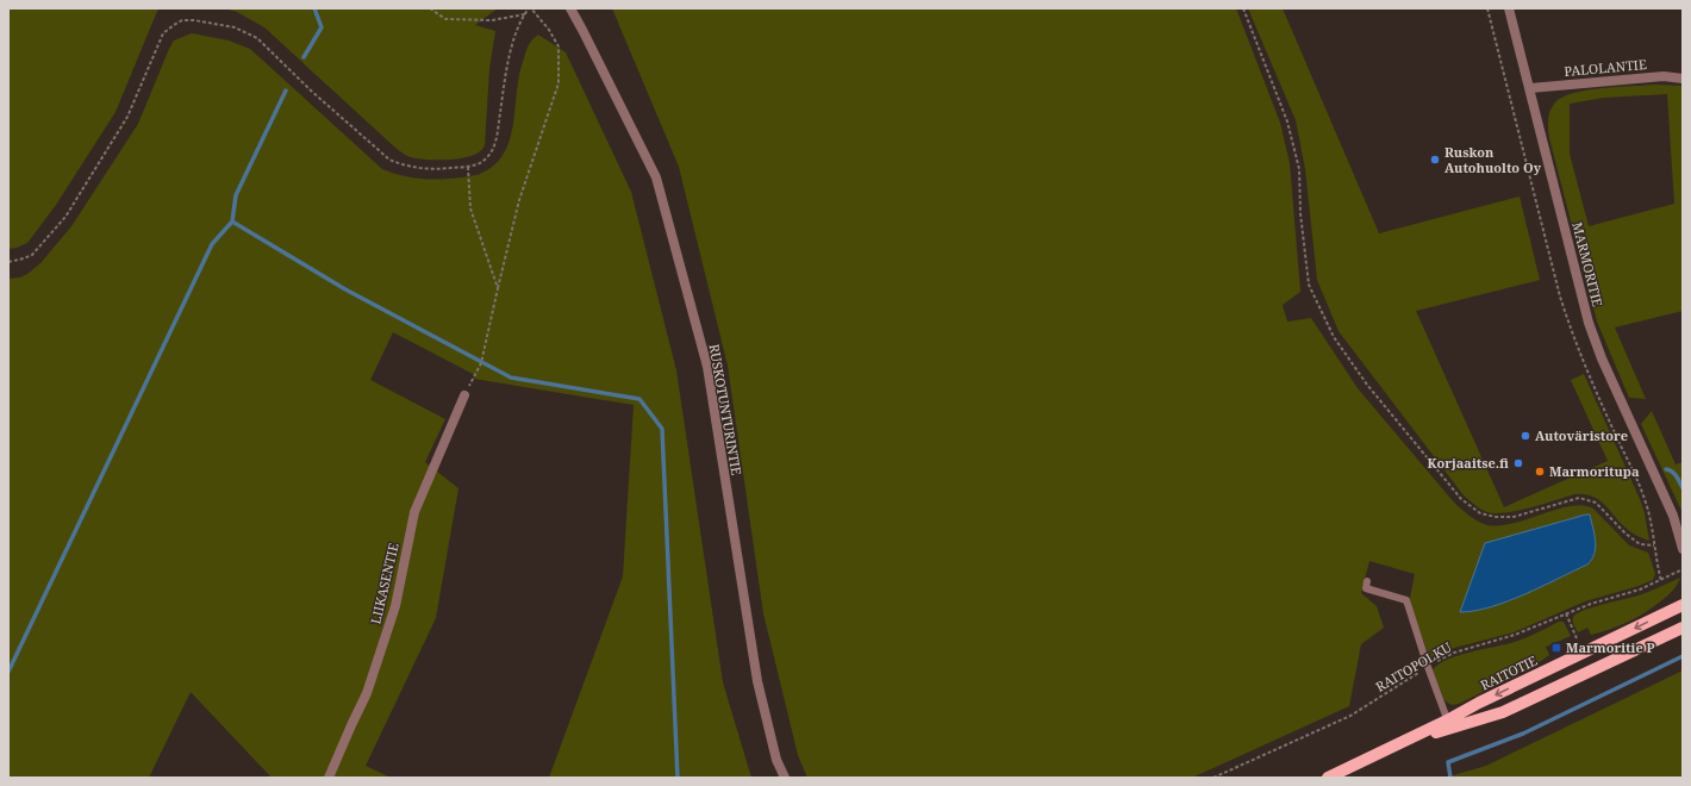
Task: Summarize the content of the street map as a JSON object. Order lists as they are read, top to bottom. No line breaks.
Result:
{"streets":{"main road":["RAITOTIE"],"street":["PALOLANTIE","MARMORITIE","RUSKOTUNTURINTIE","LIIKASENTIE"],"path":["RAITOPOLKU"]},"crossings":[["PALOLANTIE","MARMORITIE"]],"places":{"other":["Ruskon Autohuolto Oy","Autoväristore","Korjaaitse.fi","Marmoritupa"],"transit":["Marmoritie P"]}}
